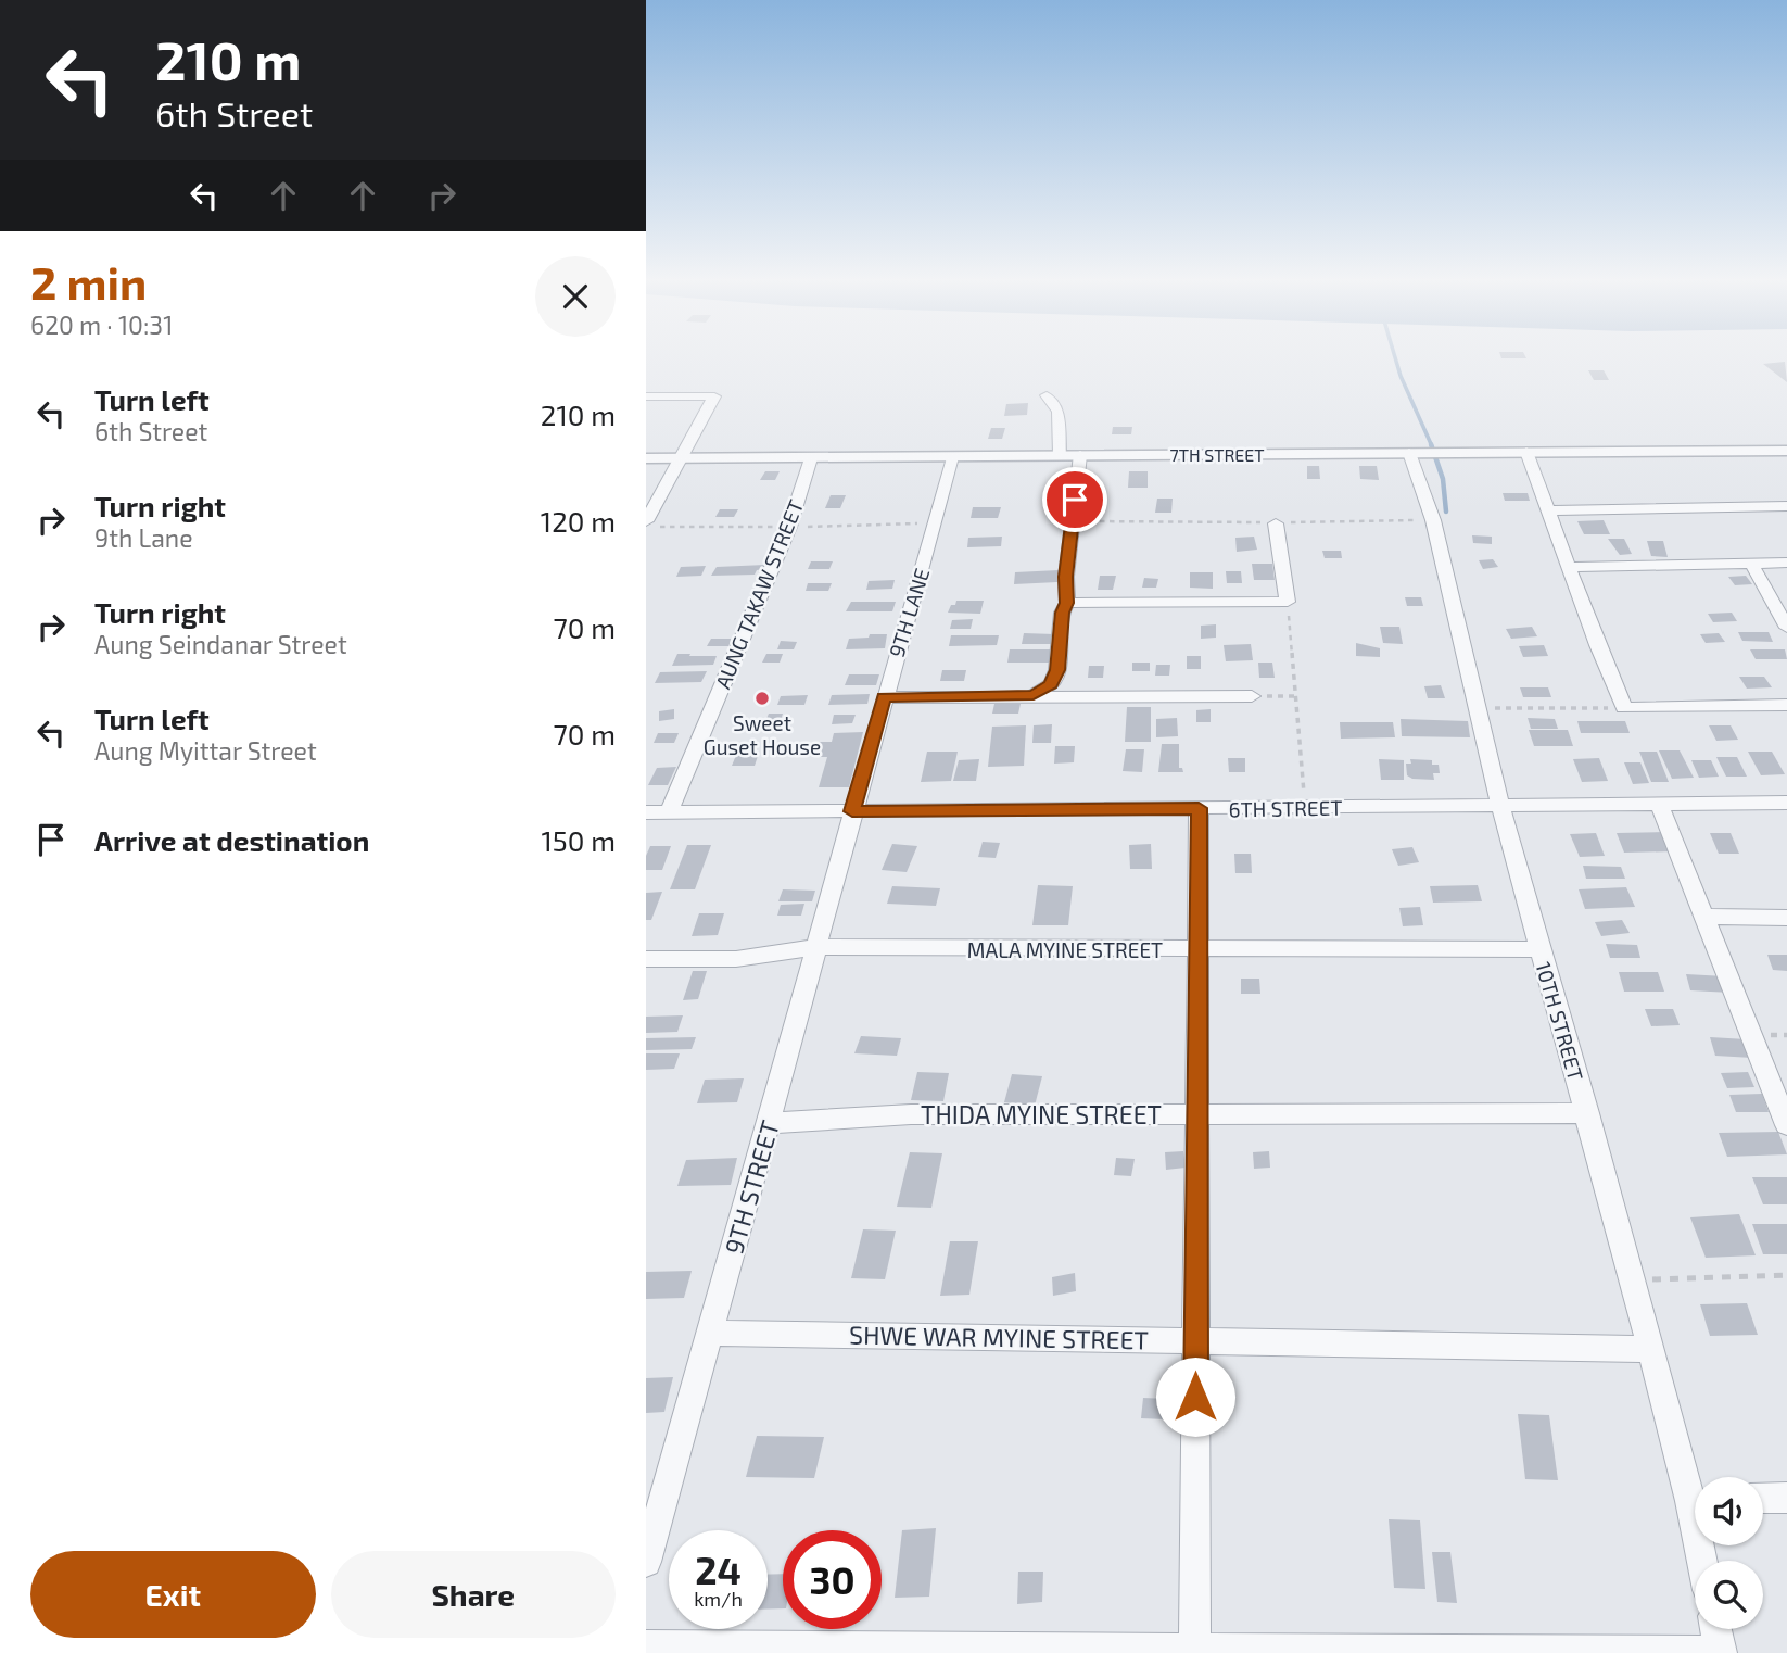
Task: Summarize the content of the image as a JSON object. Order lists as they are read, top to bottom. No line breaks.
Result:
{"streets":{"street":["7TH STREET","AUNG TAKAW STREET","9TH LANE","6TH STREET","MALA MYINE STREET","10TH STREET","THIDA MYINE STREET","9TH STREET","SHWE WAR MYINE STREET"]},"crossings":[["7TH STREET","AUNG TAKAW STREET"],["7TH STREET","9TH LANE"],["7TH STREET","10TH STREET"],["AUNG TAKAW STREET","6TH STREET"],["9TH LANE","6TH STREET"],["9TH LANE","9TH STREET"],["6TH STREET","10TH STREET"],["6TH STREET","9TH STREET"],["MALA MYINE STREET","10TH STREET"],["MALA MYINE STREET","9TH STREET"],["10TH STREET","THIDA MYINE STREET"],["10TH STREET","SHWE WAR MYINE STREET"],["THIDA MYINE STREET","9TH STREET"],["9TH STREET","SHWE WAR MYINE STREET"]],"places":["Sweet Guset House"],"page":{"turn":["210 m","6th Street"],"heading":["2 min","620 m · 10:31"],"list":[{"name":"Turn left","note":"6th Street","value":"210 m"},{"name":"Turn right","note":"9th Lane","value":"120 m"},{"name":"Turn right","note":"Aung Seindanar Street","value":"70 m"},{"name":"Turn left","note":"Aung Myittar Street","value":"70 m"},{"name":"Arrive at destination","value":"150 m"}],"speed":"24 km/h","limit":"30","buttons":["Exit","Share"]}}
